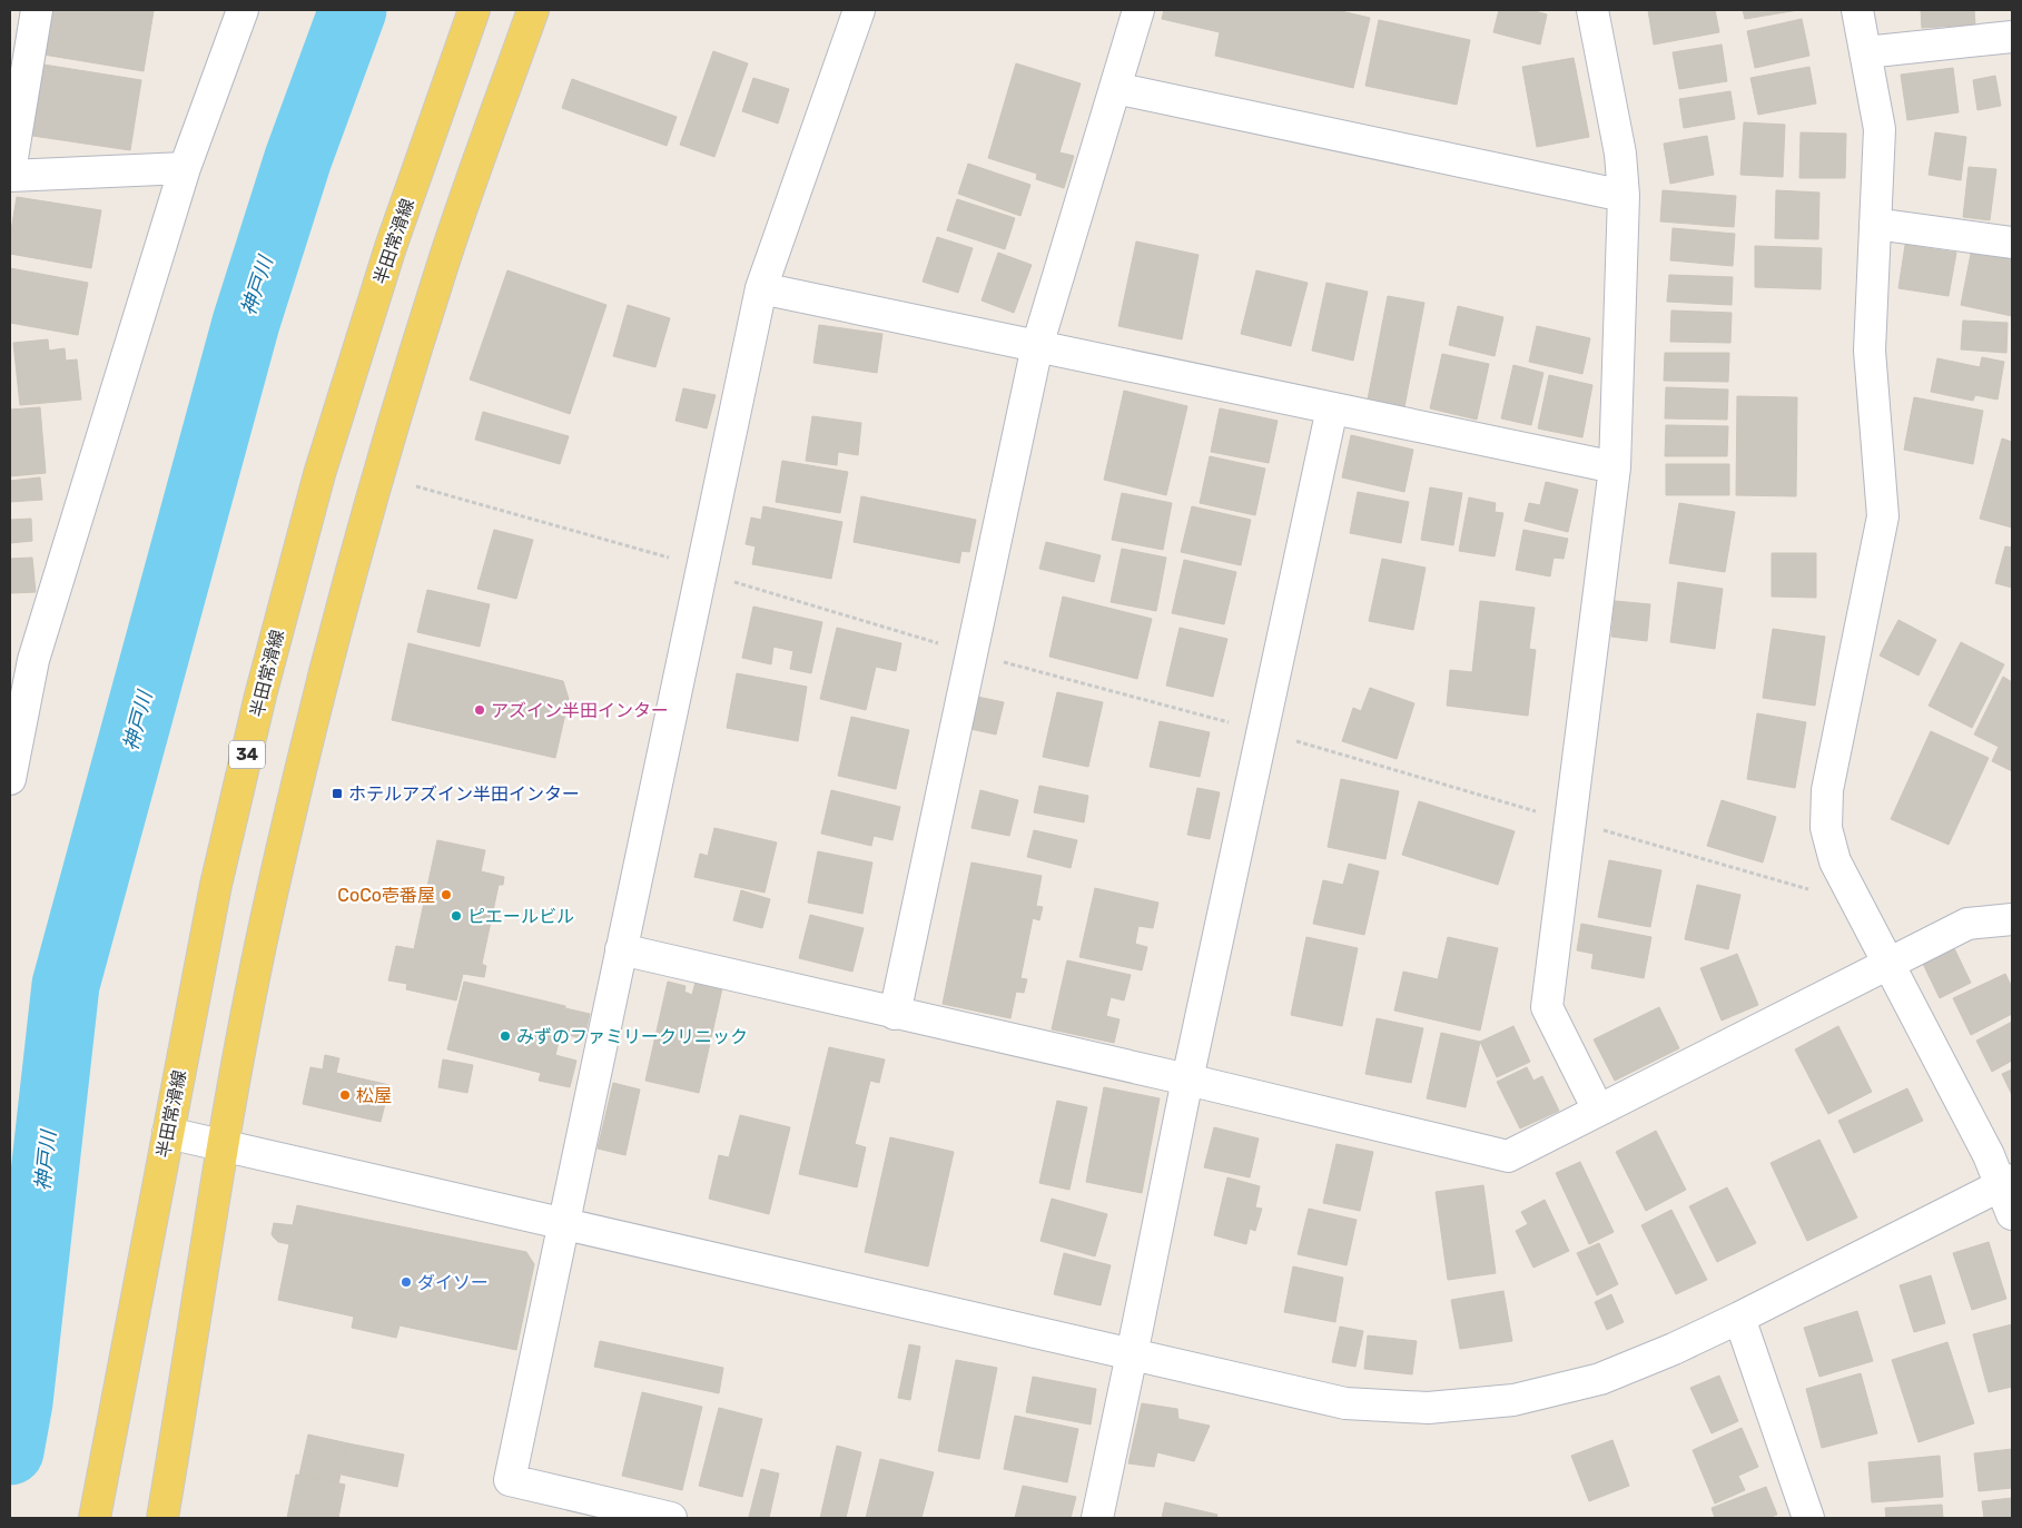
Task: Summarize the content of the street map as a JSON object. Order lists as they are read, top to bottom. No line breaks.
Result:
{"streets":{"main road":["半田常滑線","34"]},"water":["神戸川"],"places":{"other":["アズイン半田インター","CoCo壱番屋","ピエールビル","みずのファミリークリニック","松屋","ダイソー"],"transit":["ホテルアズイン半田インター"]}}
